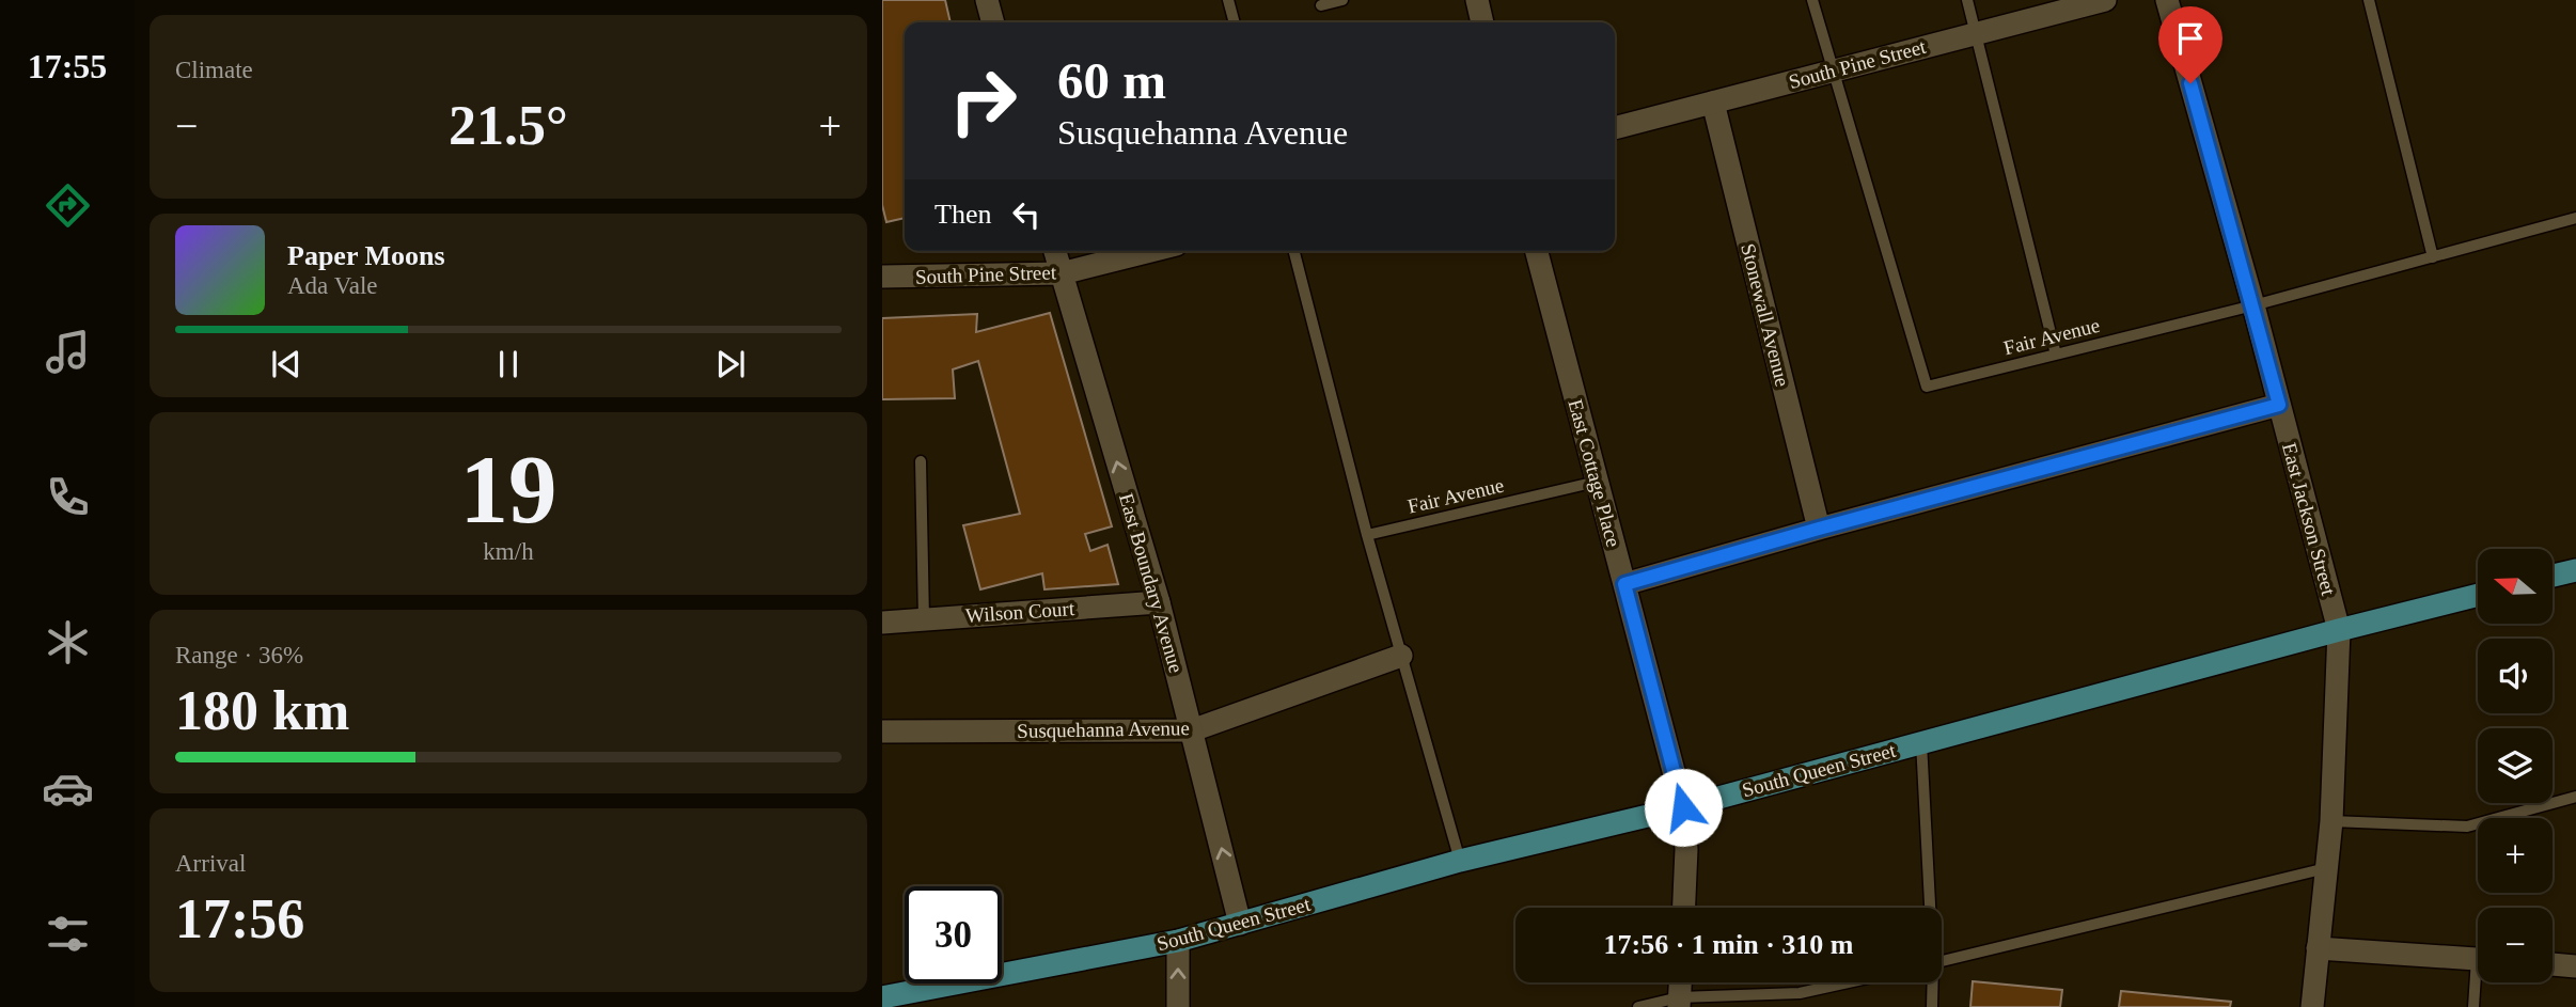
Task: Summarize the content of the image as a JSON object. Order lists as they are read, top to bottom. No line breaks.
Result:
{"streets":{"main road":["South Queen Street"],"street":["South Pine Street","Stonewall Avenue","East Cottage Place","East Jackson Street","East Boundary Avenue","Wilson Court","Susquehanna Avenue"],"lane":["Fair Avenue"]},"crossings":[["South Pine Street","Stonewall Avenue"],["South Pine Street","Fair Avenue"],["South Pine Street","East Boundary Avenue"],["Fair Avenue","East Cottage Place"],["Fair Avenue","East Jackson Street"],["East Cottage Place","South Queen Street"],["East Jackson Street","South Queen Street"],["East Boundary Avenue","Wilson Court"],["East Boundary Avenue","Susquehanna Avenue"],["East Boundary Avenue","South Queen Street"]],"one_way":["East Boundary Avenue"],"north":"left","page":{"tabs":"17:55","tile":["Climate",["19","km/h"],["Range · 36%","180 km"],["Arrival","17:56"]],"turn":["60 m","Susquehanna Avenue"],"heat":["−","21.5°","+"],"then":"Then","song":["Paper Moons","Ada Vale"],"map_buttons":["+","−"],"limit":"30","trip":"17:56 · 1 min · 310 m"}}
